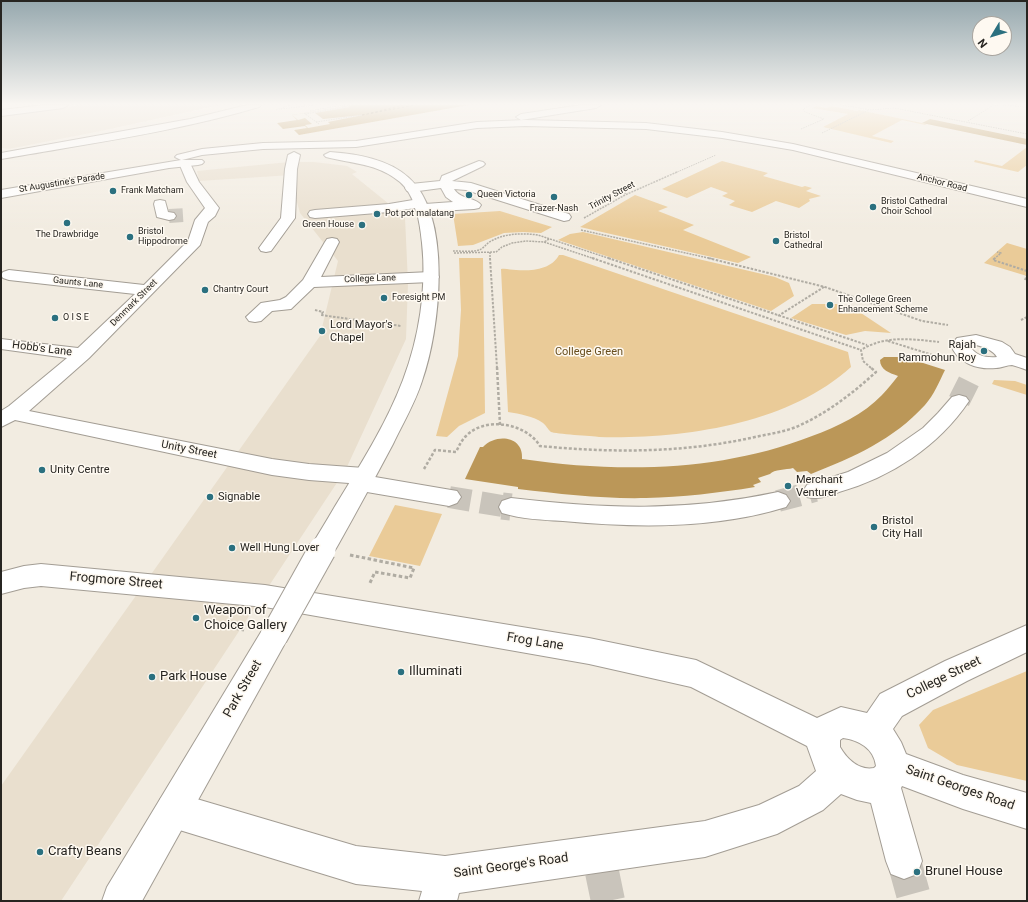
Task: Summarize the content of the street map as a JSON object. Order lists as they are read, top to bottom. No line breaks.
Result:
{"streets":{"main road":["St Augustine's Parade","Anchor Road","College Lane","Gaunts Lane","Denmark Street","Hobb's Lane","Unity Street","Frogmore Street","Frog Lane","College Street","Park Street","Saint Georges Road","Saint George's Road"],"path":["Trinity Street"]},"crossings":[["Gaunts Lane","Denmark Street"],["Denmark Street","Hobb's Lane"],["Denmark Street","Unity Street"],["Unity Street","Park Street"],["Frogmore Street","Frog Lane"],["Frog Lane","College Street"],["Frog Lane","Saint Georges Road"],["Frog Lane","Saint George's Road"],["College Street","Saint Georges Road"],["College Street","Saint George's Road"],["Park Street","Saint George's Road"],["Saint Georges Road","Saint George's Road"]],"parks":["College Green"],"places":["Frank Matcham","Queen Victoria","Frazer-Nash","Bristol Cathedral Choir School","Pot pot malatang","The Drawbridge","Green House","Bristol Hippodrome","Bristol Cathedral","Chantry Court","Foresight PM","The College Green Enhancement Scheme","O I S E","Lord Mayor's Chapel","Rajah Rammohun Roy","Unity Centre","Merchant Venturer","Signable","Bristol City Hall","Well Hung Lover","Weapon of Choice Gallery","Illuminati","Park House","Crafty Beans","Brunel House"],"north":"bottom left"}
